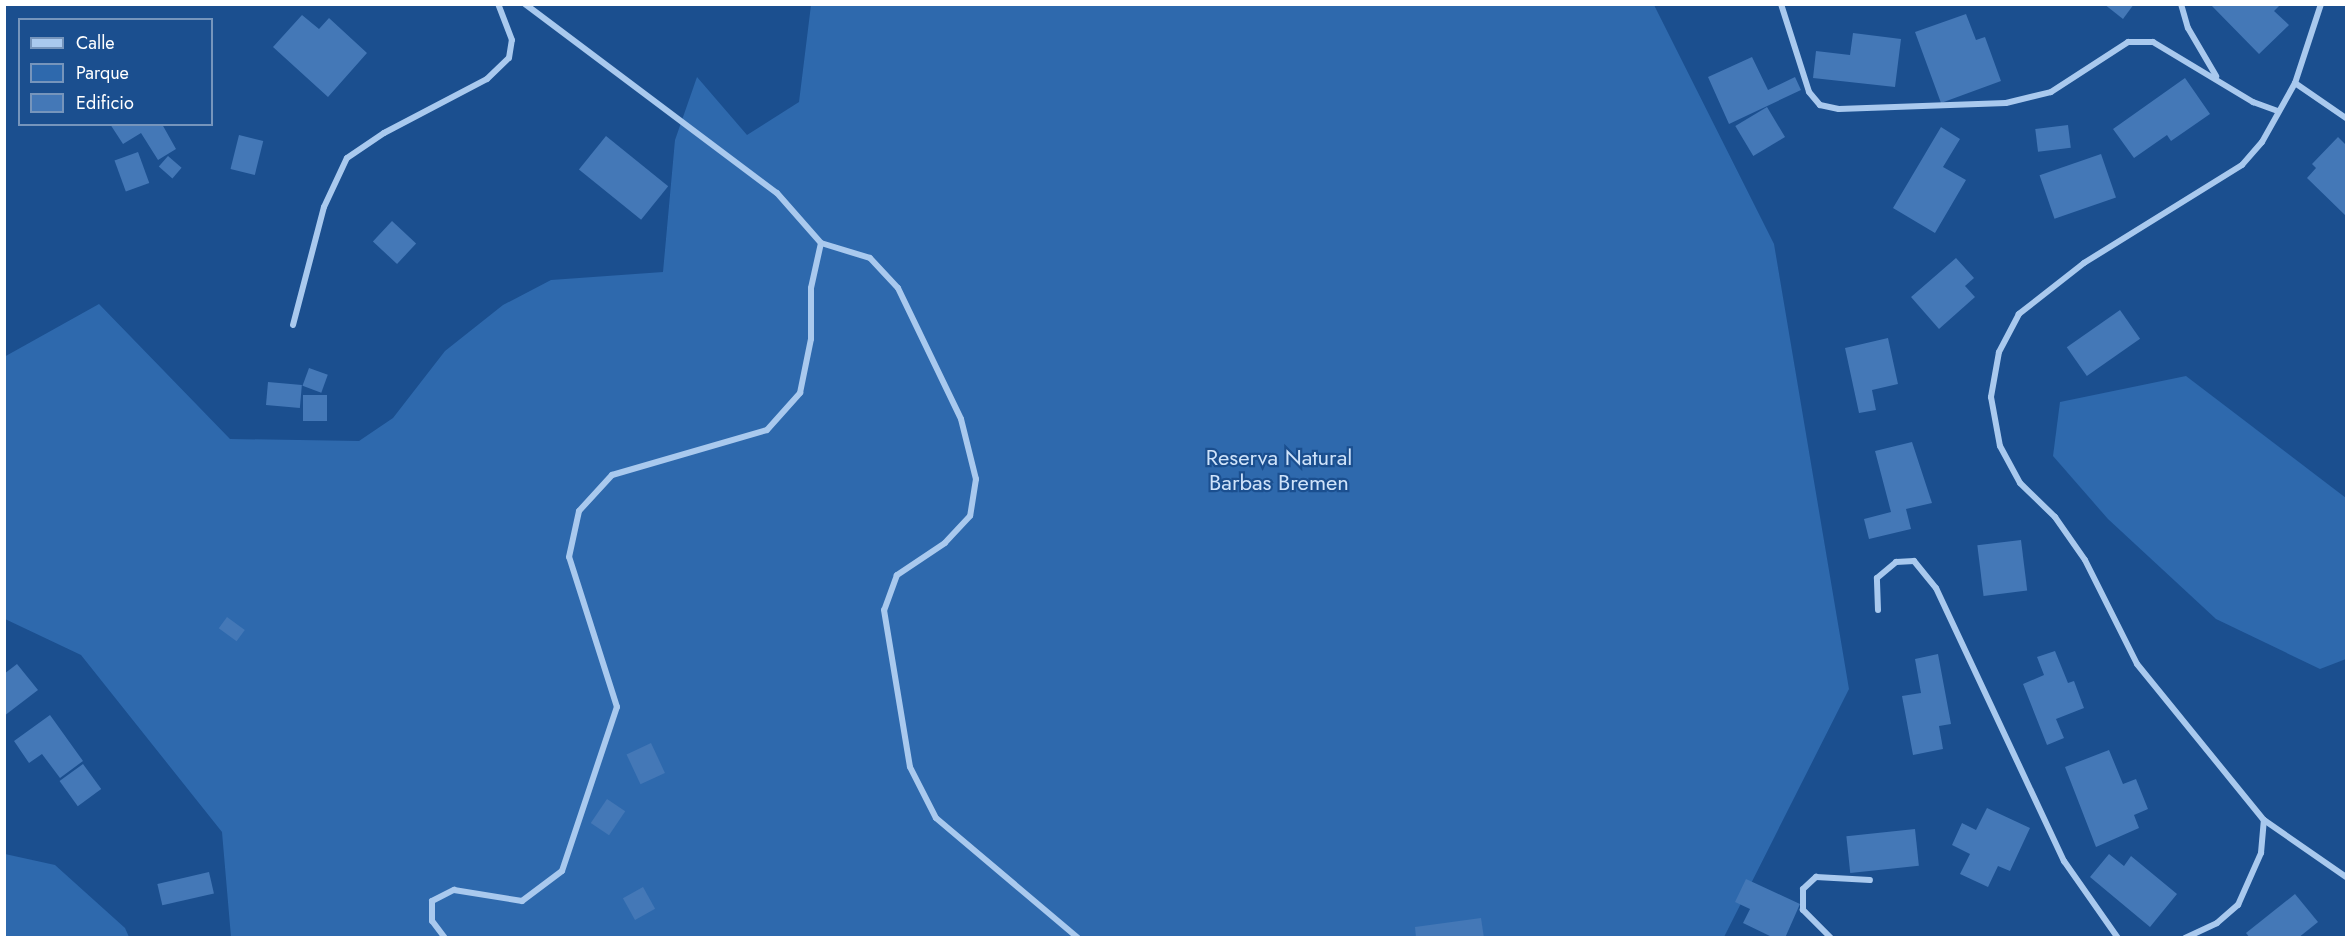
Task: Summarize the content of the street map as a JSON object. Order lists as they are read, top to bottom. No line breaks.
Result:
{"parks":["Reserva Natural Barbas Bremen"],"legend":["Calle","Parque","Edificio"]}
